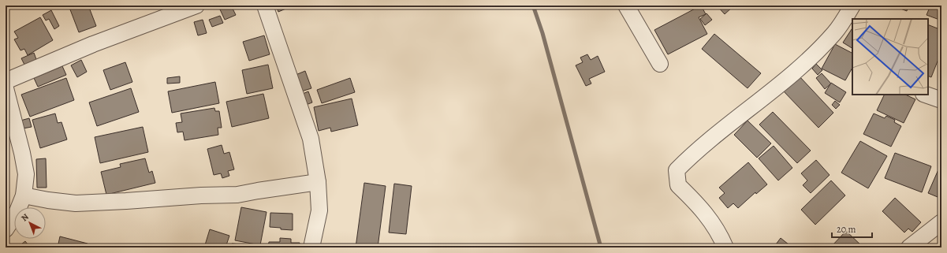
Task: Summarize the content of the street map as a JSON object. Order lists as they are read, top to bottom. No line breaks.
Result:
{"scale_bar":"20 m","north":"top left"}
